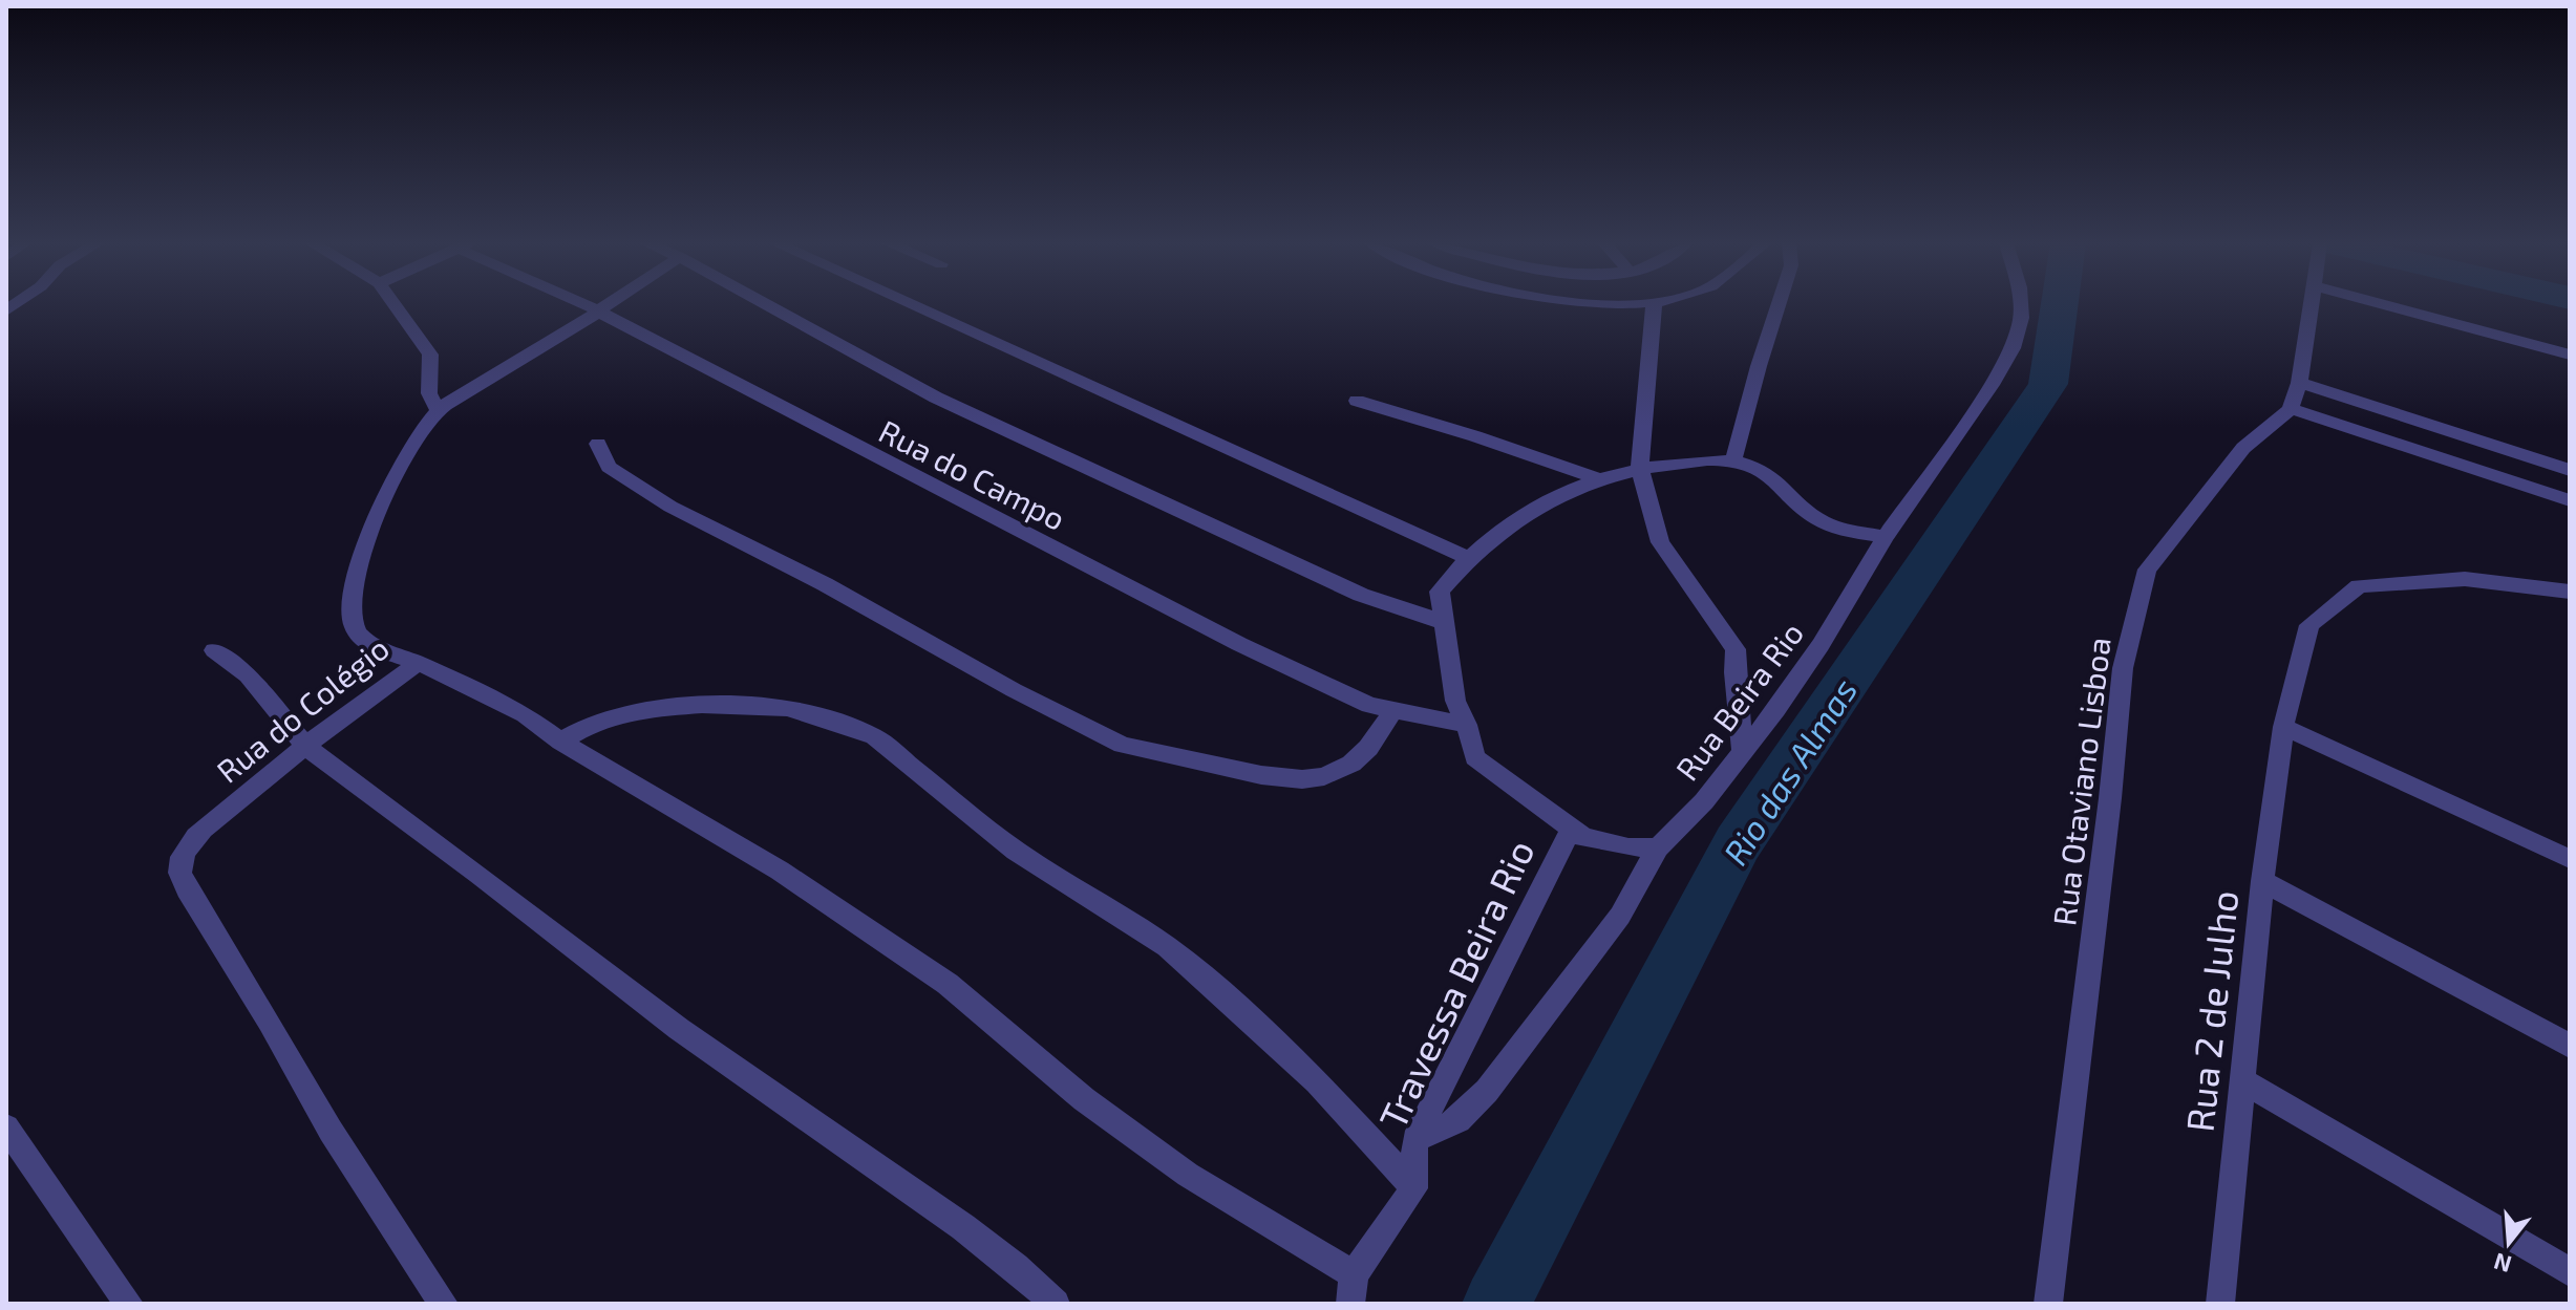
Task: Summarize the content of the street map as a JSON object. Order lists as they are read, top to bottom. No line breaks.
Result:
{"streets":{"street":["Rua do Campo","Rua Beira Rio","Rua do Colégio","Rua Otaviano Lisboa","Travessa Beira Rio","Rua 2 de Julho"]},"crossings":[["Rua do Campo","Rua do Colégio"],["Rua Beira Rio","Travessa Beira Rio"]],"water":["Rio das Almas"],"north":"bottom"}
